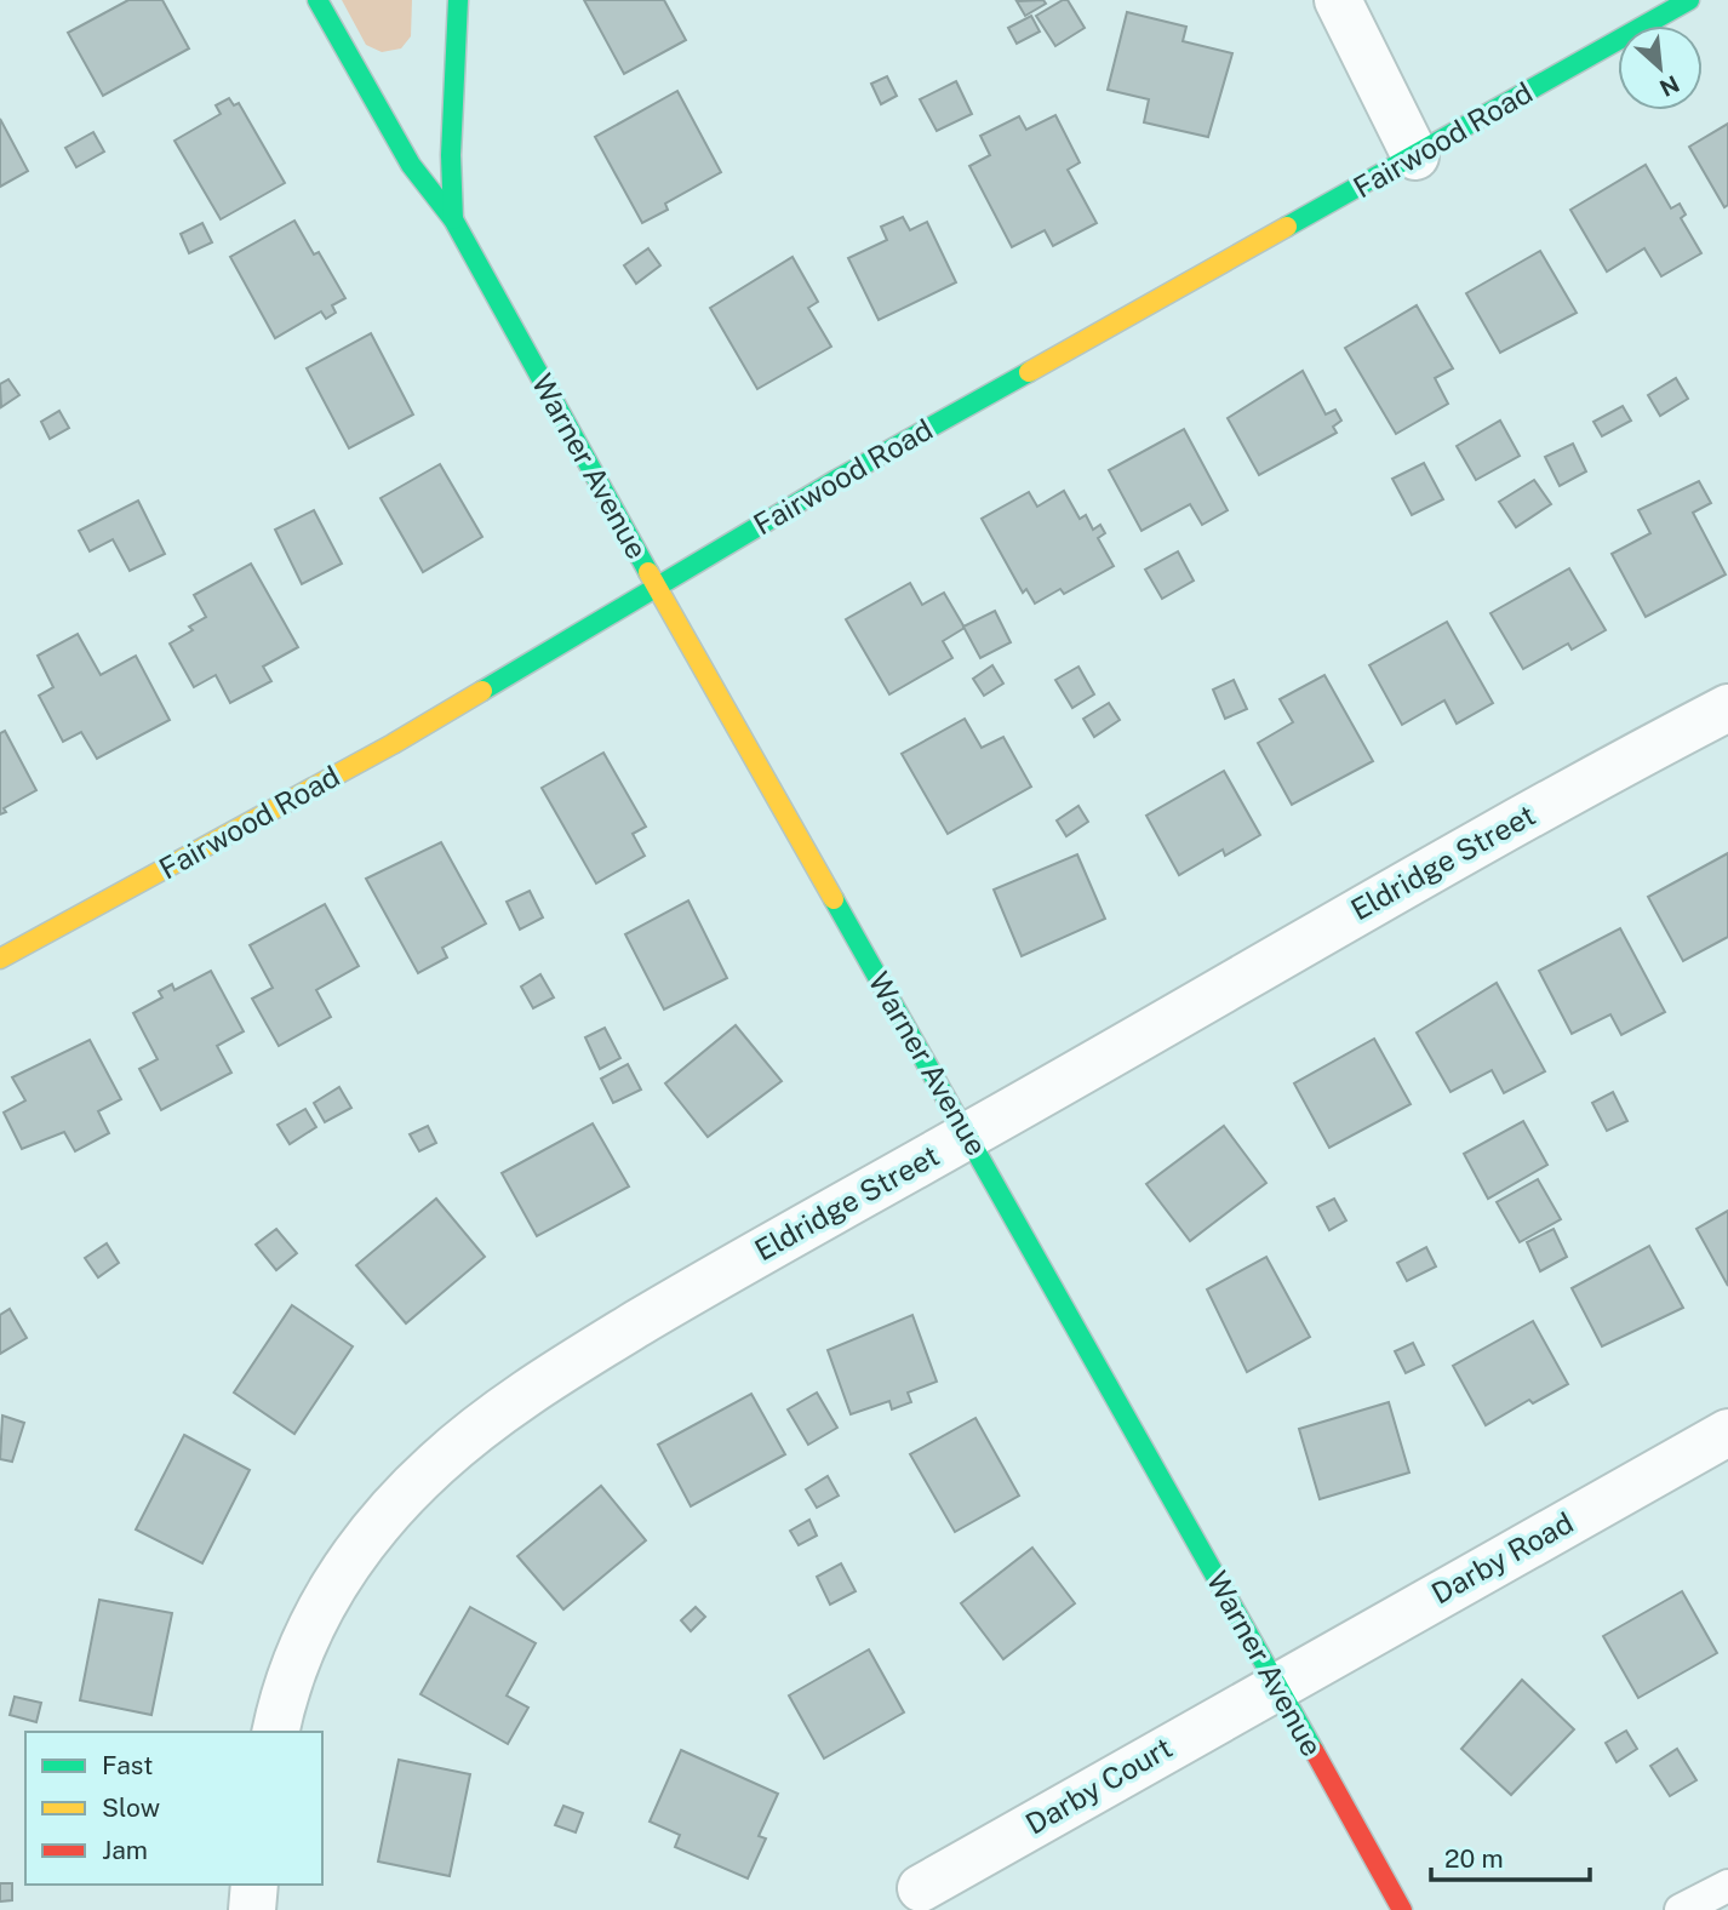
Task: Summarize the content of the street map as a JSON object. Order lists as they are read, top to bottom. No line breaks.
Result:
{"streets":{"street":["Fairwood Road","Warner Avenue","Eldridge Street","Darby Road","Darby Court"]},"crossings":[["Fairwood Road","Warner Avenue"],["Warner Avenue","Eldridge Street"],["Warner Avenue","Darby Road"],["Warner Avenue","Darby Court"],["Darby Road","Darby Court"]],"legend":["Fast","Slow","Jam"],"scale_bar":"20 m","north":"bottom right"}
